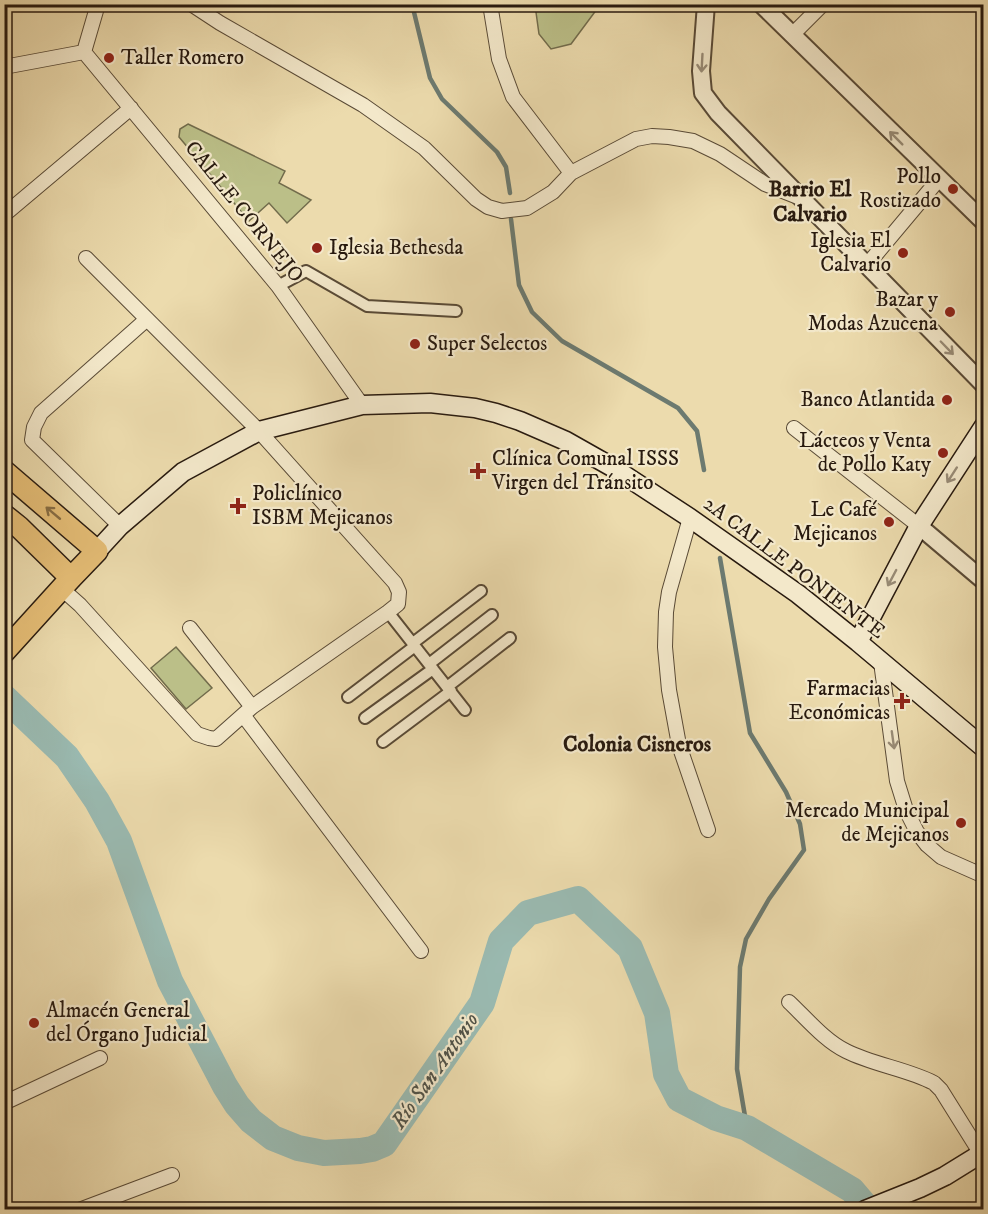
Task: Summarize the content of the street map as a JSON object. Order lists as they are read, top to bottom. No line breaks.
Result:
{"streets":{"main road":["2A CALLE PONIENTE"],"street":["CALLE CORNEJO"]},"crossings":[["CALLE CORNEJO","2A CALLE PONIENTE"]],"districts":["Barrio El Calvario","Colonia Cisneros"],"water":["Río San Antonio"],"places":{"other":["Taller Romero","Pollo Rostizado","Iglesia Bethesda","Iglesia El Calvario","Bazar y Modas Azucena","Super Selectos","Banco Atlantida","Lácteos y Venta de Pollo Katy","Le Café Mejicanos","Mercado Municipal de Mejicanos","Almacén General del Órgano Judicial"],"health":["Clínica Comunal ISSS Virgen del Tránsito","Policlínico ISBM Mejicanos","Farmacias Económicas"]}}
